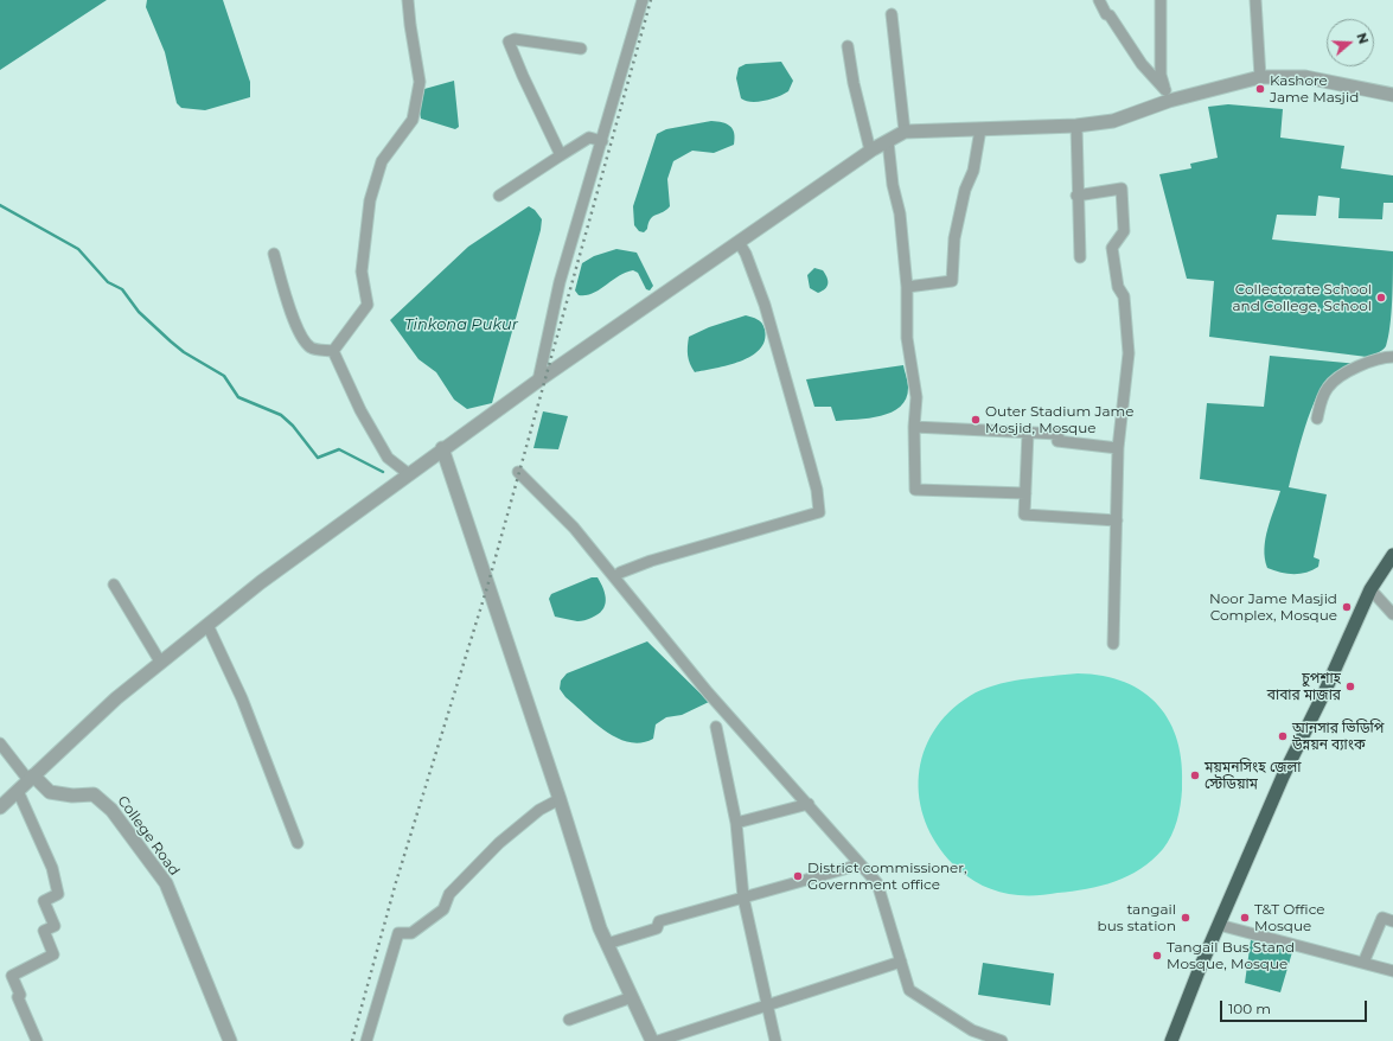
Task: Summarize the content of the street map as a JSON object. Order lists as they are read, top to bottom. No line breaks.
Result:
{"streets":{"street":["College Road"]},"water":["Tinkona Pukur"],"places":["Kashore Jame Masjid","Collectorate School and College, School","Outer Stadium Jame Mosjid, Mosque","Noor Jame Masjid Complex, Mosque","চুপশাহ বাবার মাজার","আনসার ভিডিপি উন্নয়ন ব্যাংক","ময়মনসিংহ জেলা স্টেডিয়াম","District commissioner, Government office","tangail bus station","T&T Office Mosque","Tangail Bus Stand Mosque, Mosque"],"scale_bar":"100 m","north":"right"}
